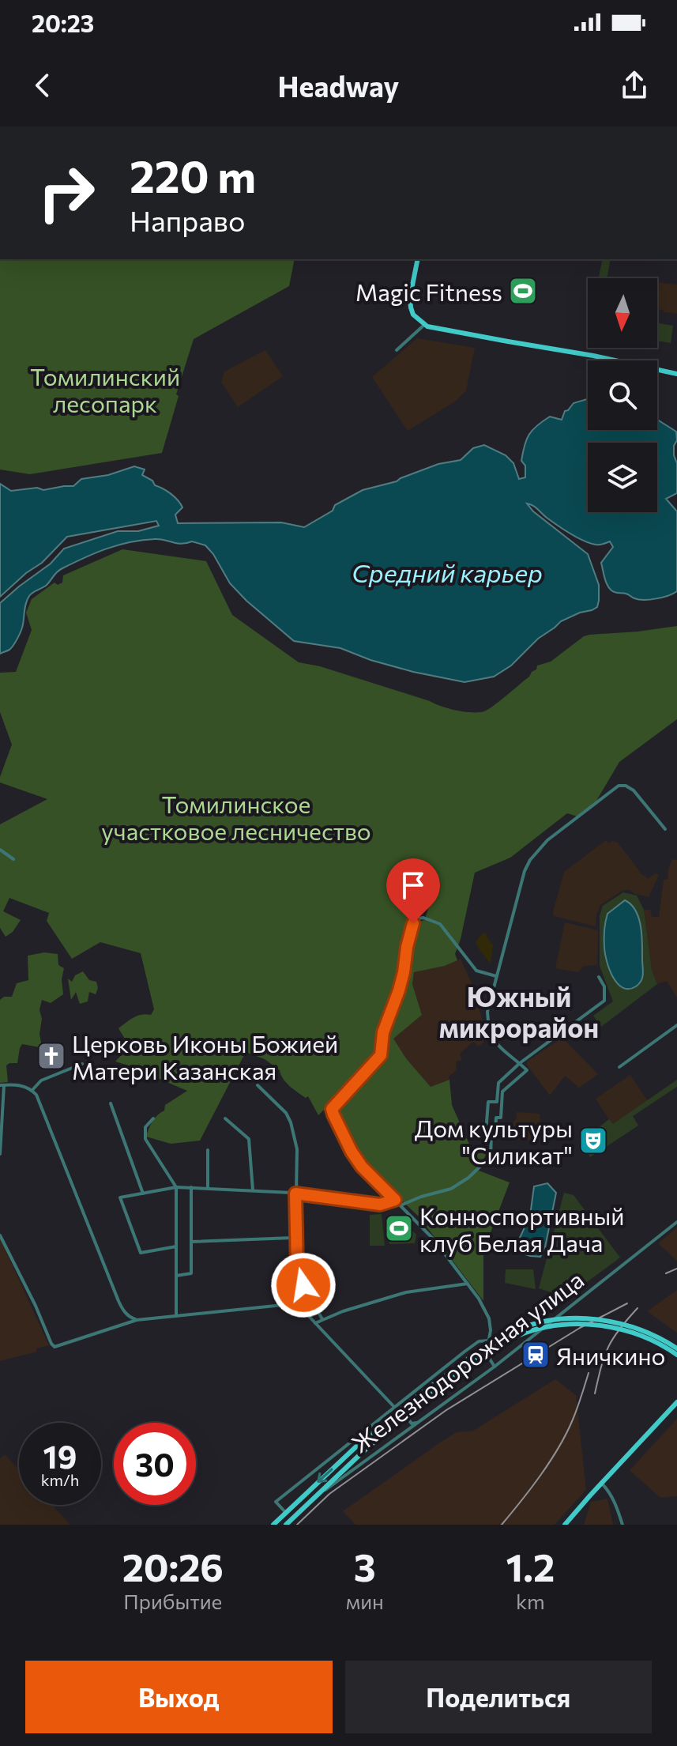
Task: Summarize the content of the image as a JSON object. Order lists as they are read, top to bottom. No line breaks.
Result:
{"streets":{"street":["Железнодорожная улица"]},"districts":["Южный микрорайон"],"water":["Средний карьер"],"parks":["Томилинский лесопарк","Томилинское участковое лесничество"],"places":{"sports":["Magic Fitness","Конноспортивный клуб Белая Дача"],"church":["Церковь Иконы Божией Матери Казанская"],"theatre":["Дом культуры \"Силикат\""],"station":["Яничкино"]},"north":"bottom","page":{"status":"20:23","header":"Headway","turn":["220 m","Направо"],"speed":"19 km/h","limit":"30","eta":["20:26","Прибытие","3","мин","1.2","km"],"buttons":["Выход","Поделиться"]}}
